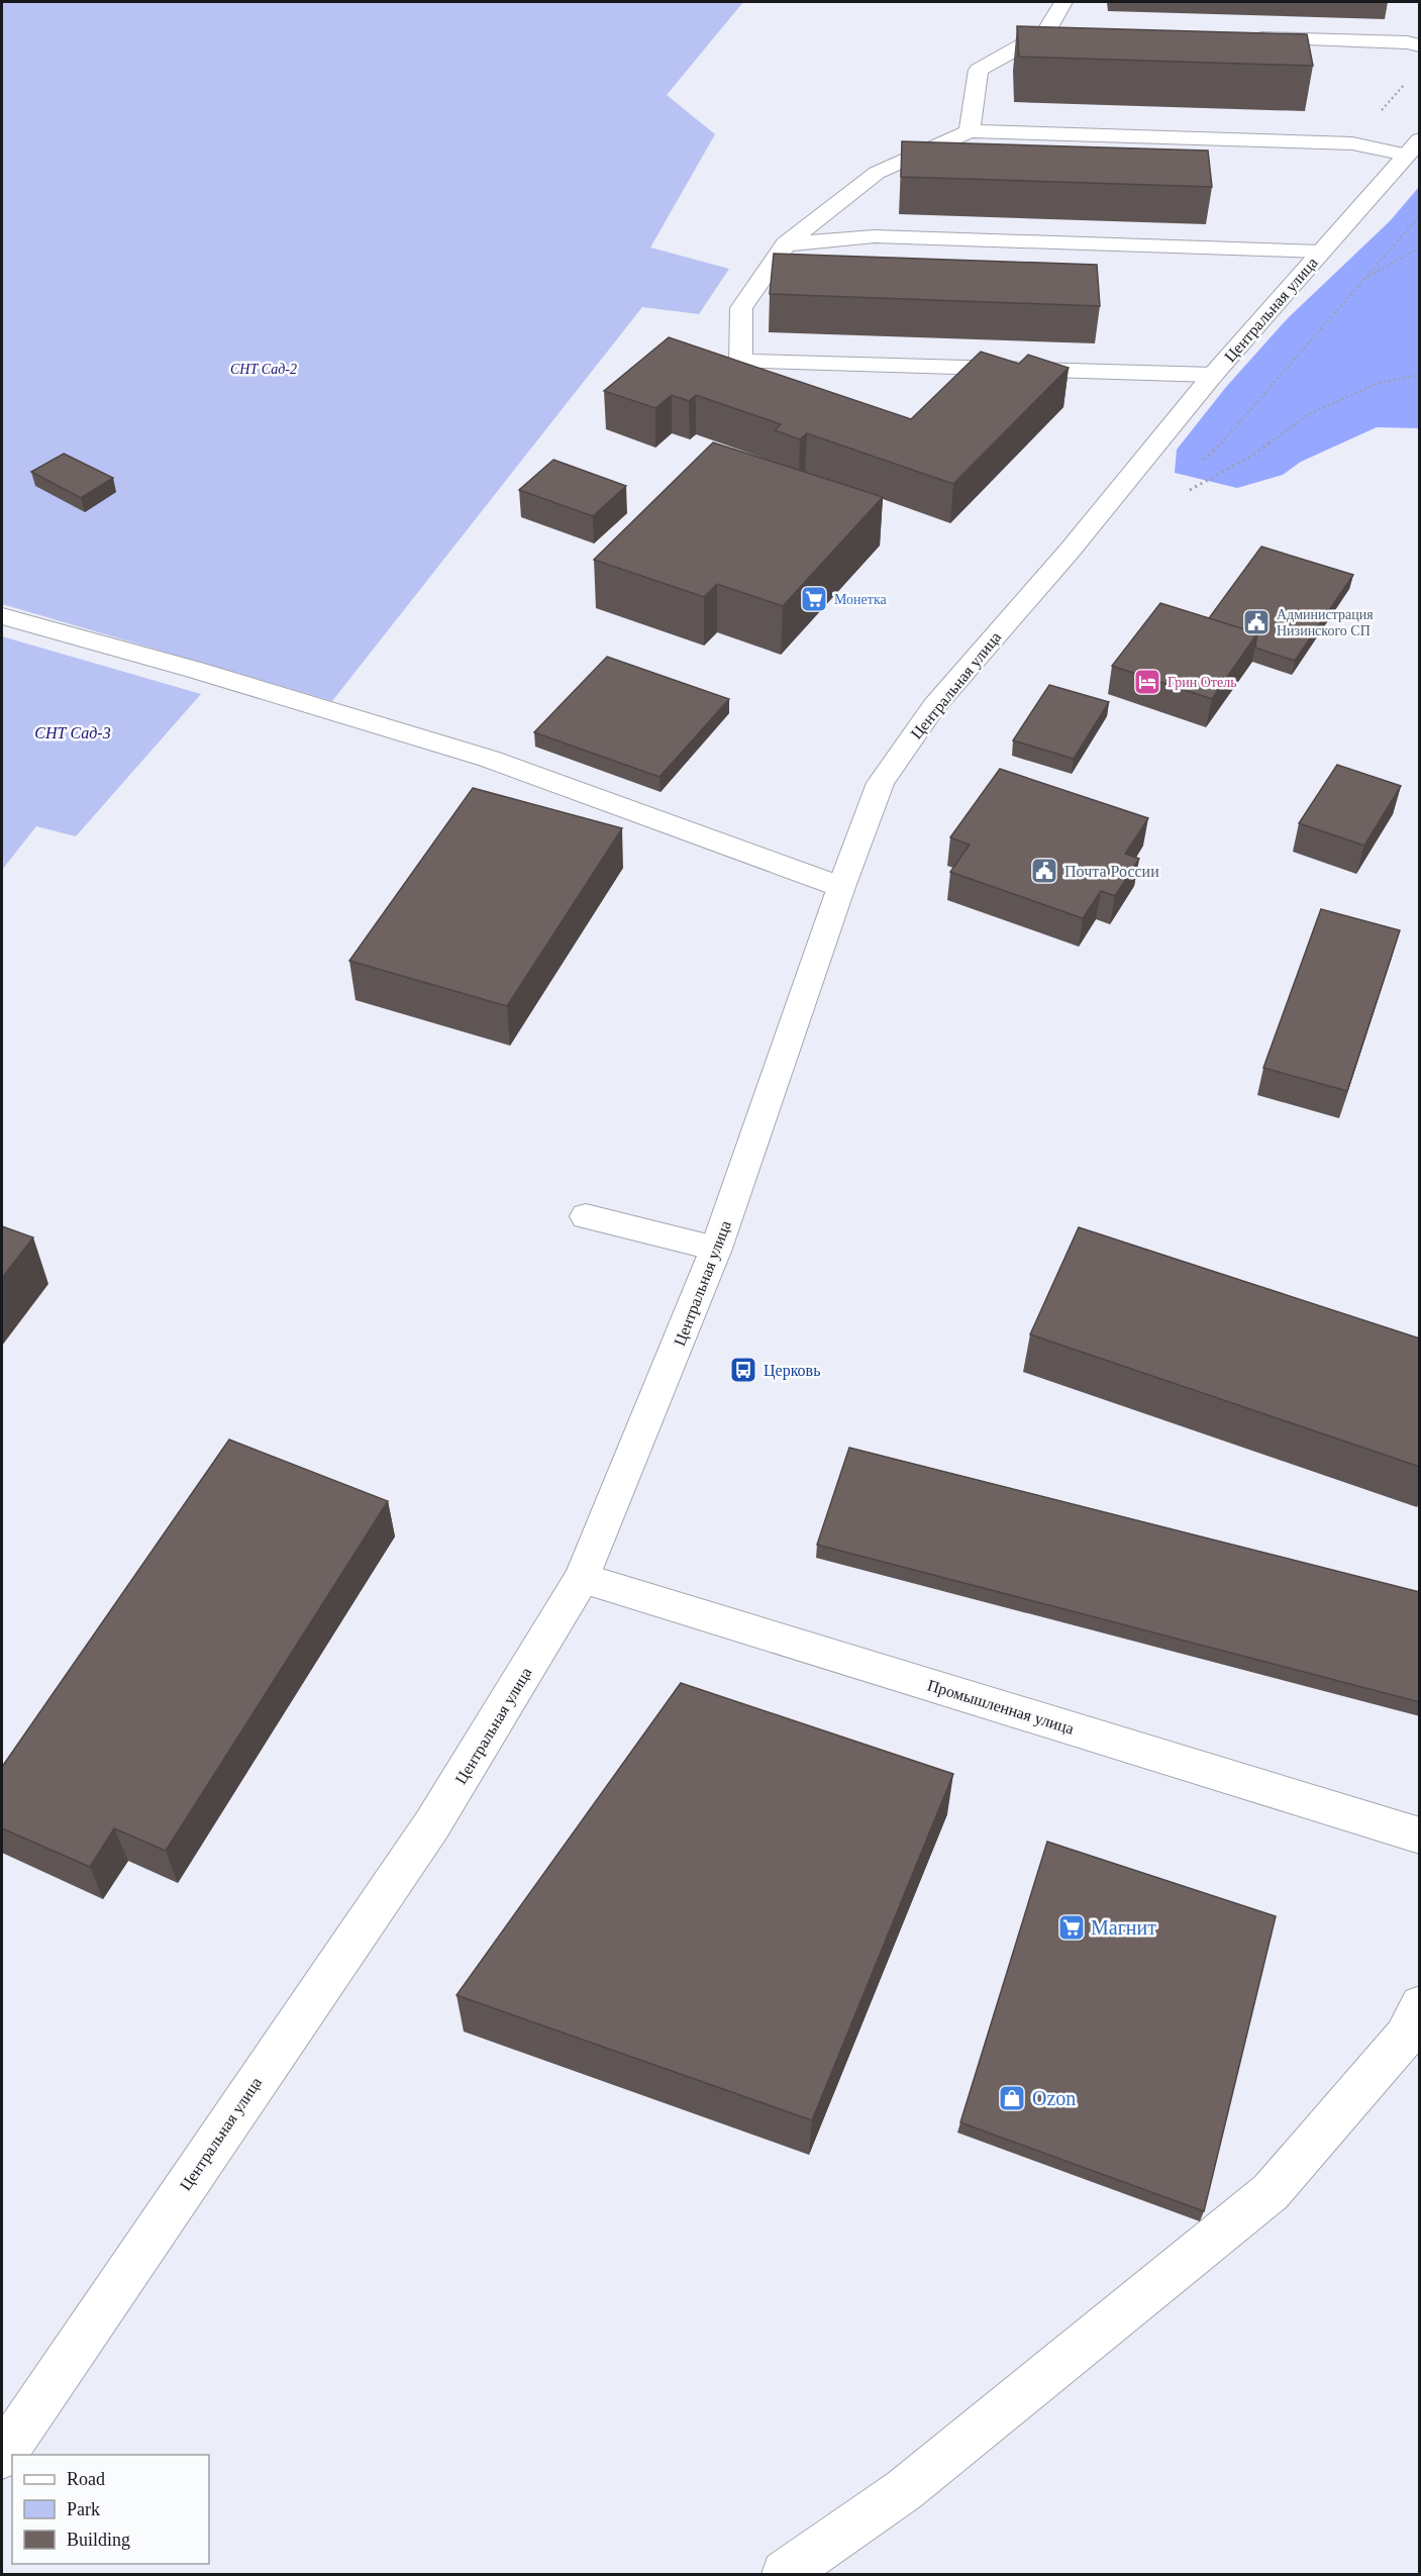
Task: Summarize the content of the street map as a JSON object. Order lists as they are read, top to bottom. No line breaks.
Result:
{"streets":{"street":["Центральная улица","Промышленная улица"]},"crossings":[["Центральная улица","Промышленная улица"]],"parks":["СНТ Сад-2","СНТ Сад-3"],"places":{"supermarket":["Монетка","Магнит"],"public building":["Администрация Низинского СП","Почта России"],"hotel":["Грин Отель"],"bus stop":["Церковь"],"shop":["Ozon"]},"legend":["Road","Park","Building"]}
